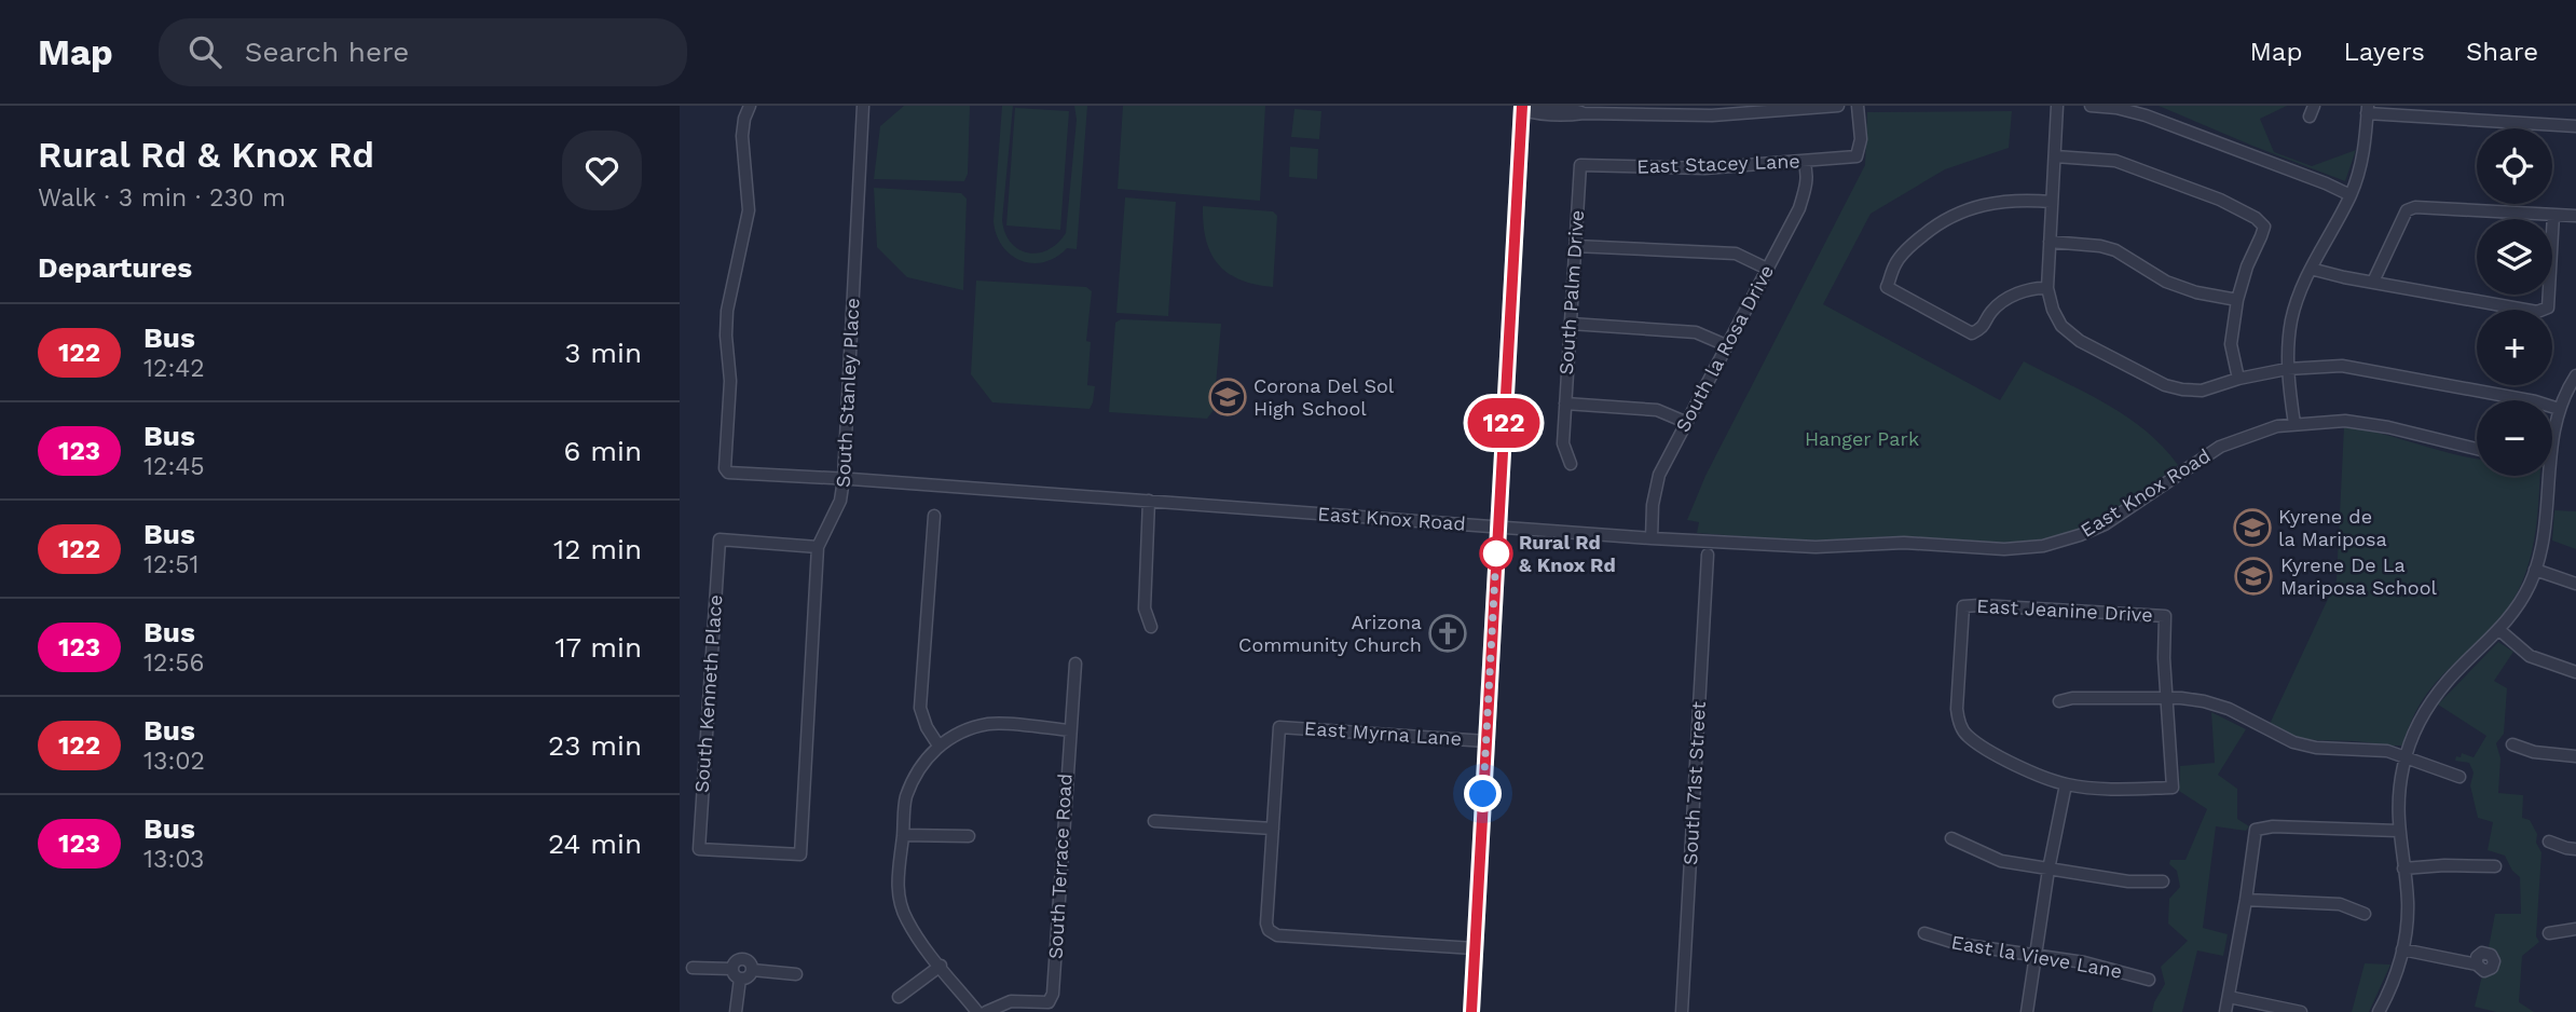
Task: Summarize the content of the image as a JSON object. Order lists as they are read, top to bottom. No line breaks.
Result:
{"streets":{"street":["East Stacey Lane","South Palm Drive","South la Rosa Drive","South Stanley Place","East Knox Road","East Jeanine Drive","South Kenneth Place","East Myrna Lane","South 71st Street","South Terrace Road","East la Vieve Lane"]},"crossings":[["East Stacey Lane","South Palm Drive"],["East Stacey Lane","South la Rosa Drive"],["South la Rosa Drive","East Knox Road"],["South Stanley Place","East Knox Road"],["South Stanley Place","South Kenneth Place"]],"parks":["Hanger Park"],"places":{"school or university":["Corona Del Sol High School","Kyrene de la Mariposa","Kyrene De La Mariposa School"],"other":["Rural Rd & Knox Rd"],"church":["Arizona Community Church"]},"lines":["bus line 122"],"page":{"header":"Map","search":"Search here","nav":["Map","Layers","Share"],"heading":[["Rural Rd & Knox Rd","Walk · 3 min · 230 m"],"Departures"],"on_map":"122","map_buttons":["+","−"],"list":[{"mark":"122","name":"Bus","note":"12:42","value":"3 min"},{"mark":"123","name":"Bus","note":"12:45","value":"6 min"},{"mark":"122","name":"Bus","note":"12:51","value":"12 min"},{"mark":"123","name":"Bus","note":"12:56","value":"17 min"},{"mark":"122","name":"Bus","note":"13:02","value":"23 min"},{"mark":"123","name":"Bus","note":"13:03","value":"24 min"}]}}
